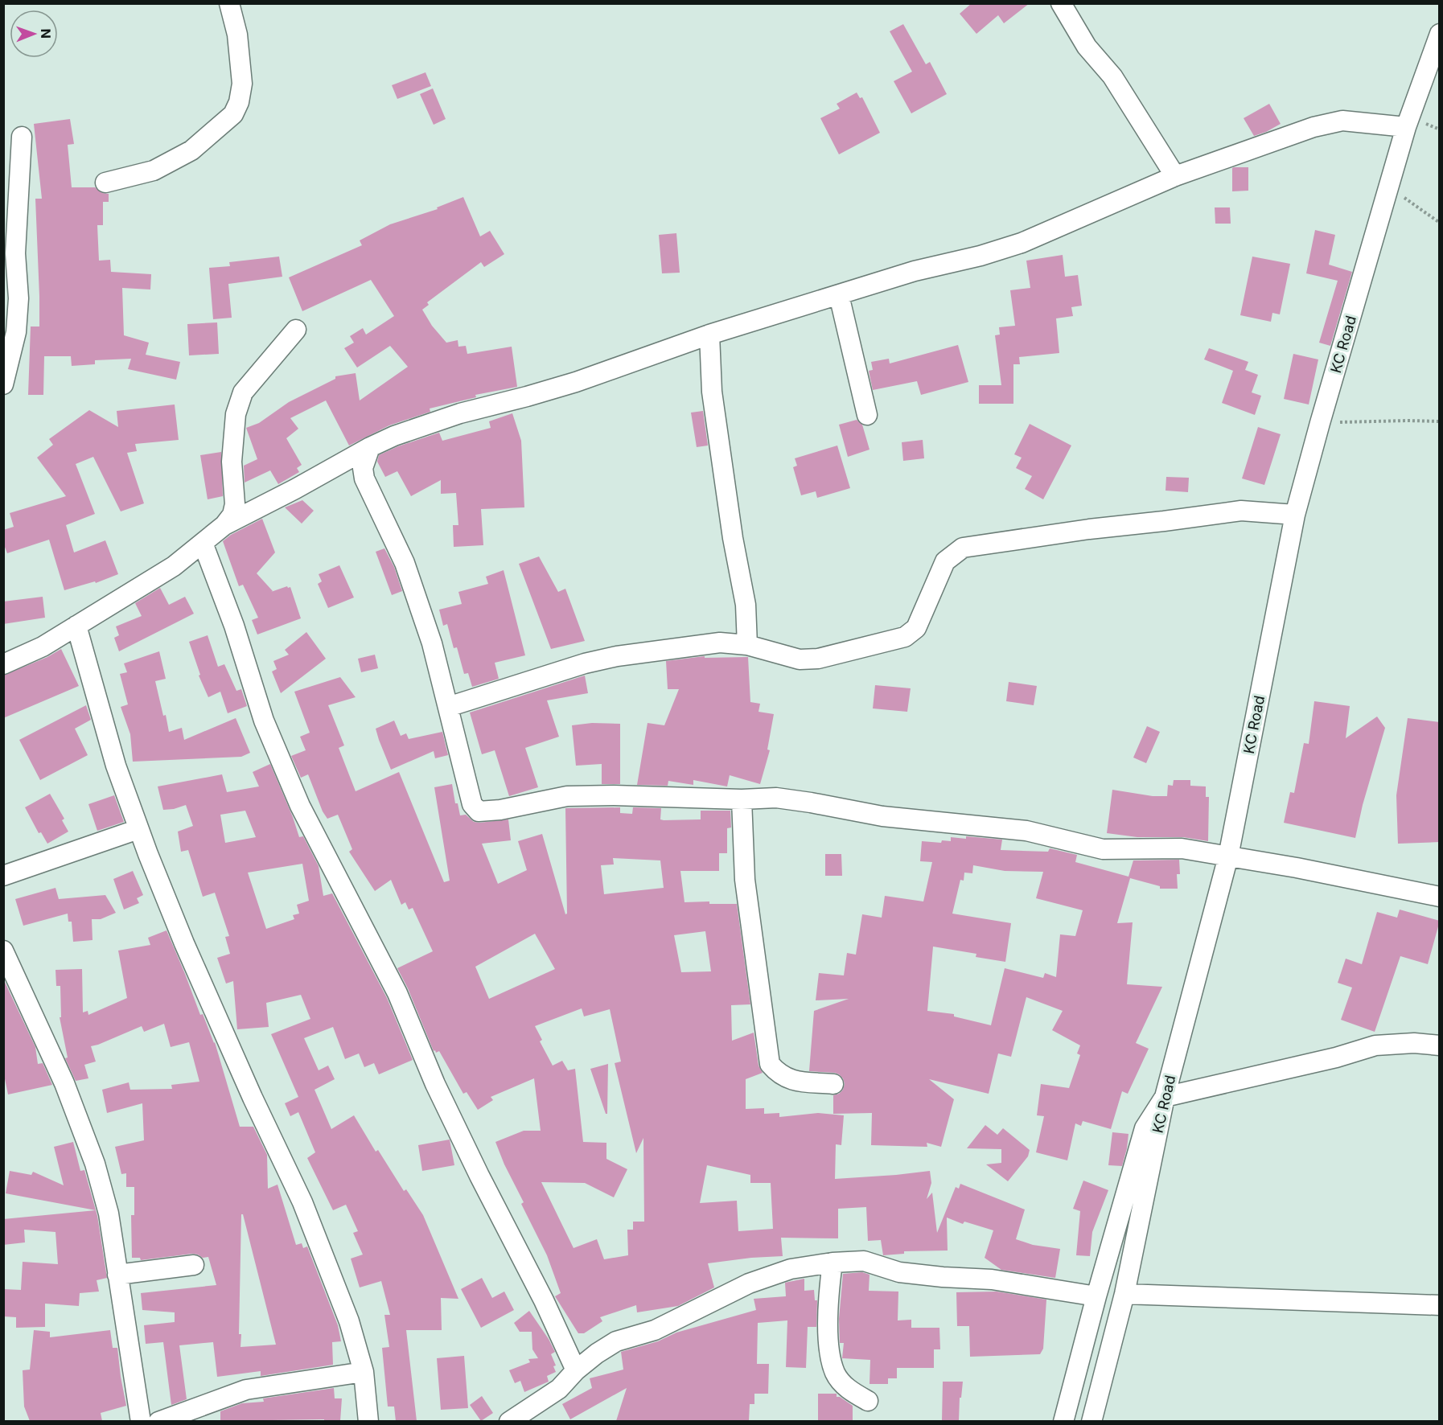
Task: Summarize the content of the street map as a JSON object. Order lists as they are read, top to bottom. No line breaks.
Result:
{"streets":{"street":["KC Road"]},"north":"right"}
